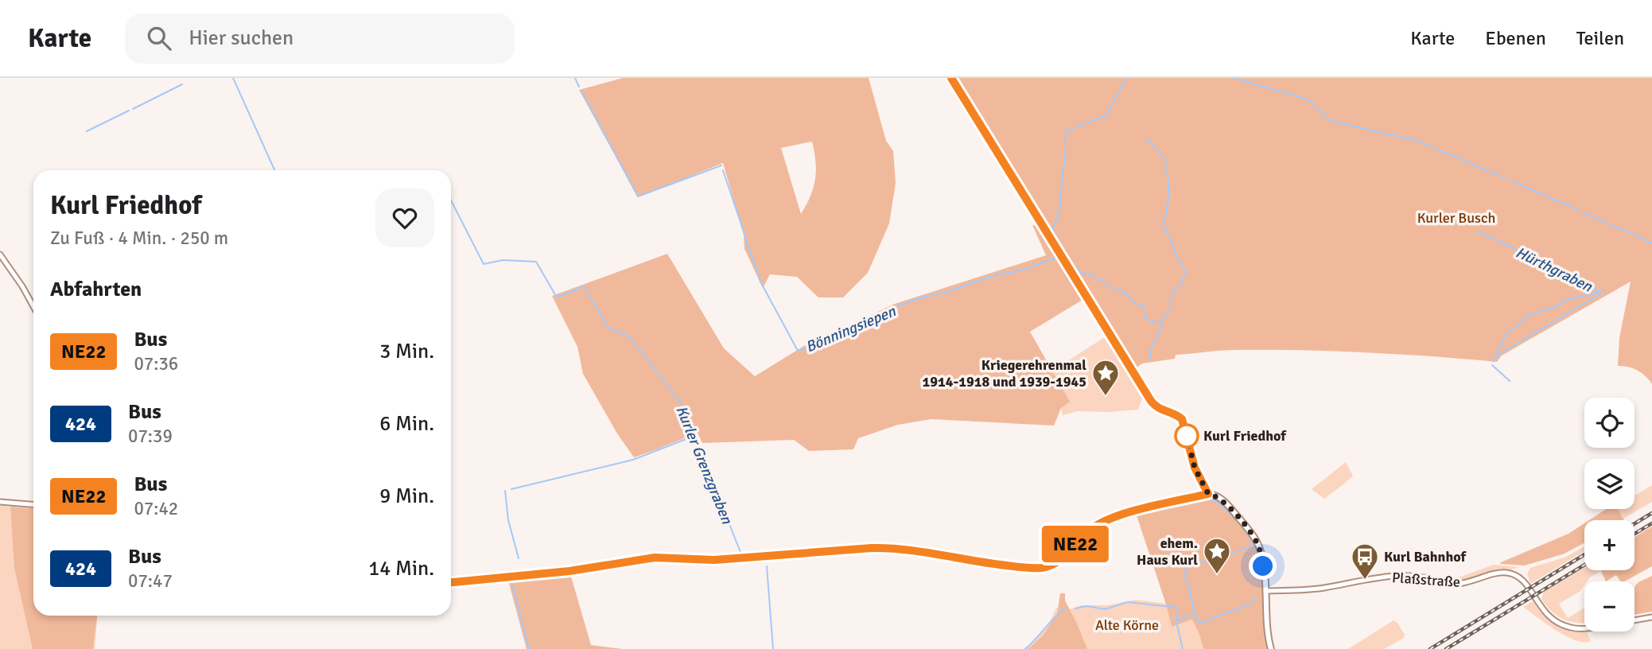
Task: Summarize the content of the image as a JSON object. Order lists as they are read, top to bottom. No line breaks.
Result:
{"streets":{"street":["Plaßstraße"]},"water":["Hürthgraben","Bönningsiepen","Kurler Grenzgraben"],"parks":["Kurler Busch","Alte Körne"],"places":{"place":["Kriegerehrenmal 1914-1918 und 1939-1945","ehem. Haus Kurl"],"other":["Kurl Friedhof"],"bus stop":["Kurl Bahnhof"]},"lines":["bus line NE22"],"page":{"header":"Karte","search":"Hier suchen","nav":["Karte","Ebenen","Teilen"],"on_map":"NE22","heading":[["Kurl Friedhof","Zu Fuß · 4 Min. · 250 m"],"Abfahrten"],"list":[{"mark":"NE22","name":"Bus","note":"07:36","value":"3 Min."},{"mark":"424","name":"Bus","note":"07:39","value":"6 Min."},{"mark":"NE22","name":"Bus","note":"07:42","value":"9 Min."},{"mark":"424","name":"Bus","note":"07:47","value":"14 Min."}],"map_buttons":["+","−"]}}
